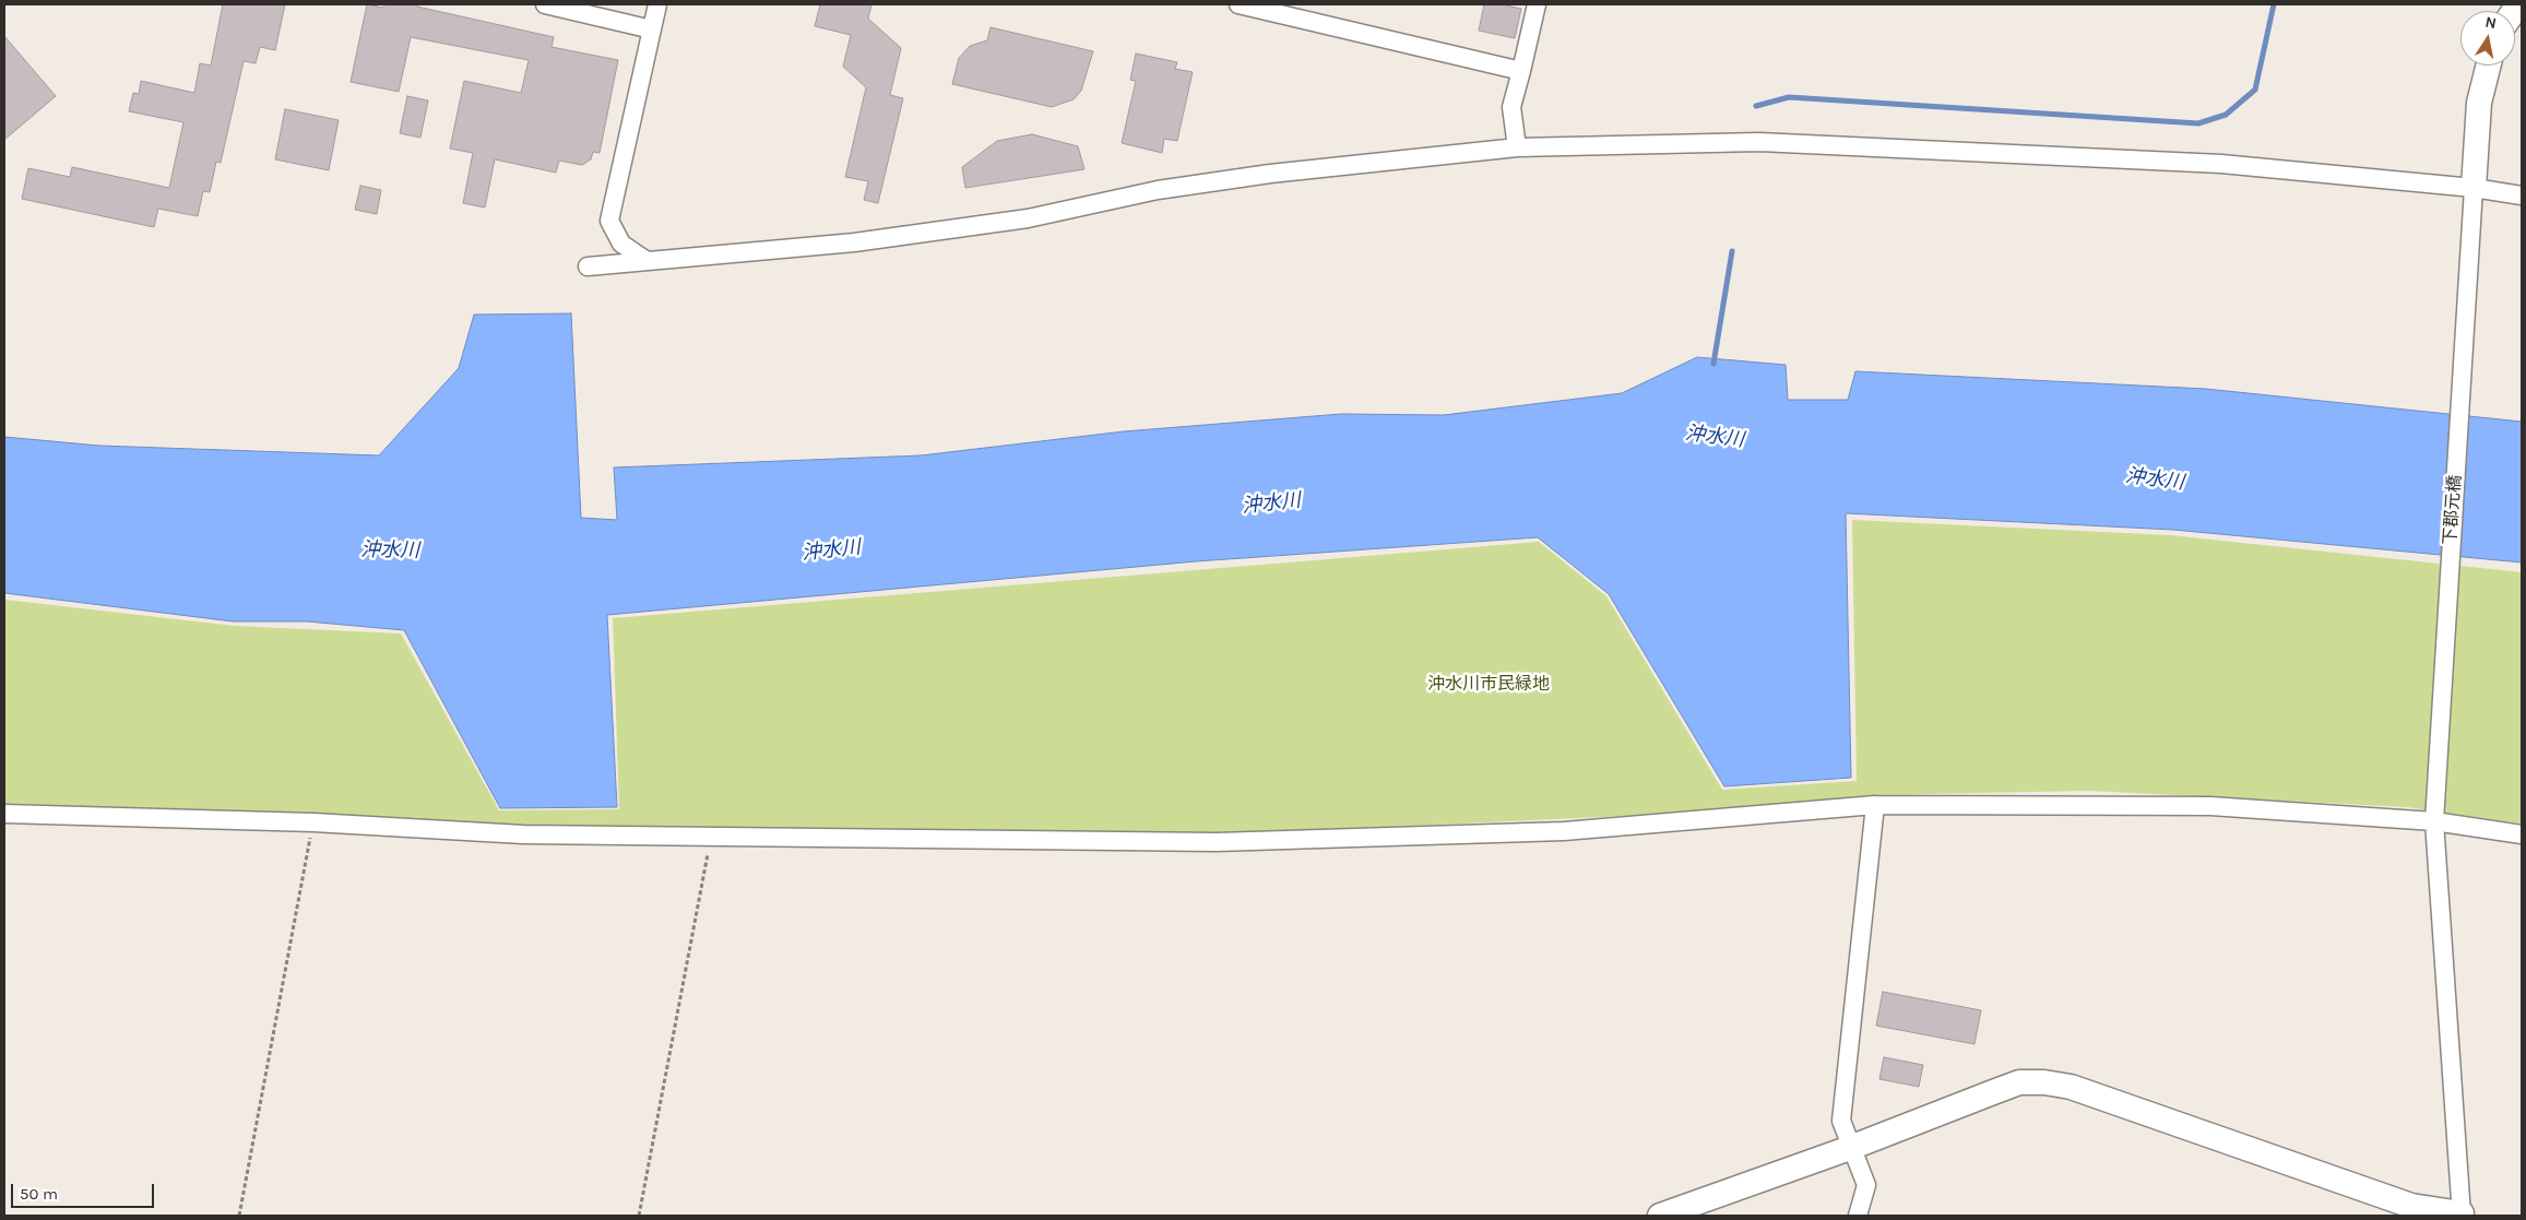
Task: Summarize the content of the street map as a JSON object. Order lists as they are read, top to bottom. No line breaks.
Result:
{"streets":{"street":["下郡元橋"]},"water":["沖水川"],"parks":["沖水川市民緑地"],"scale_bar":"50 m","north":"top"}
